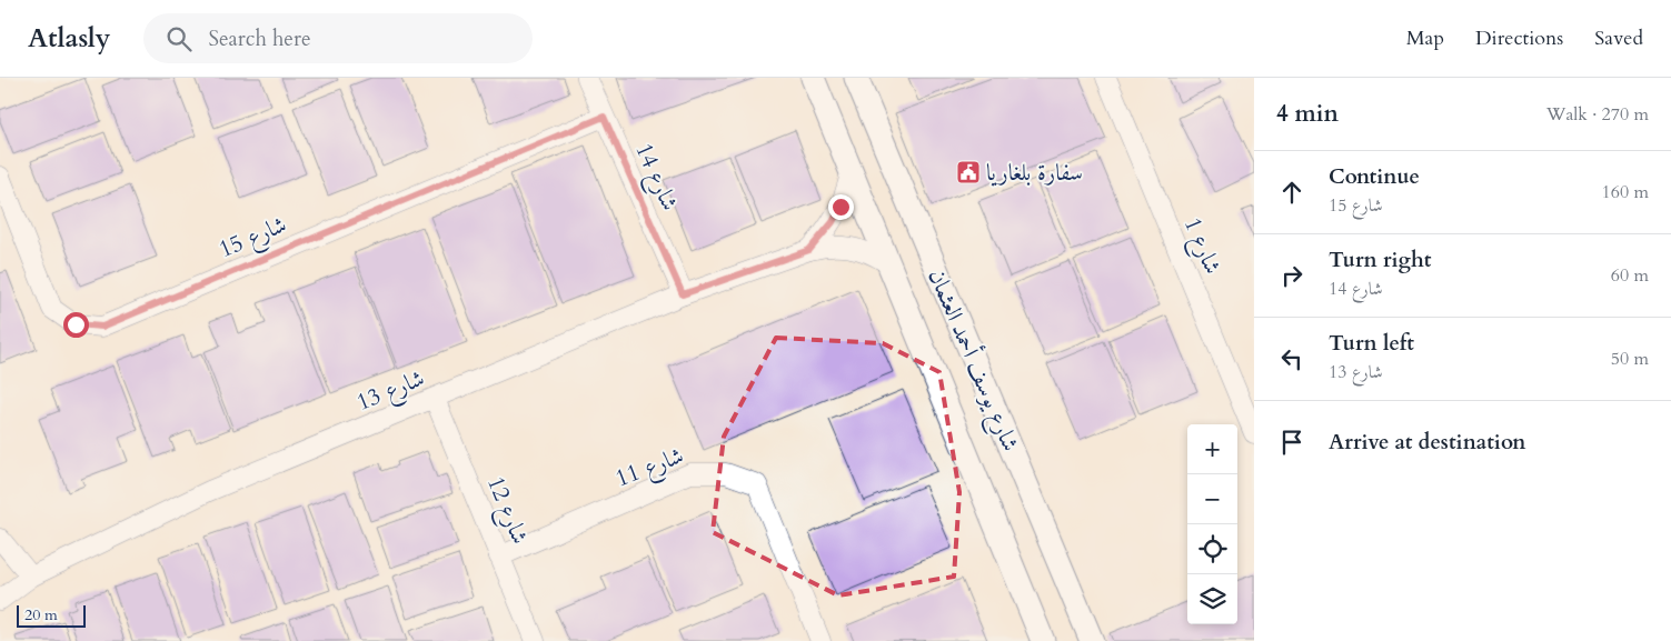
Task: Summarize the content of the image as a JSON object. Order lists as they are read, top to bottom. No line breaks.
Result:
{"streets":{"street":["شارع 14","شارع 15","شارع 1","شارع يوسف أحمد العثمان","شارع 13","شارع 11","شارع 12"]},"crossings":[["شارع 14","شارع 15"],["شارع 14","شارع 13"],["شارع يوسف أحمد العثمان","شارع 13"],["شارع 13","شارع 12"],["شارع 11","شارع 12"]],"places":{"public building":["سفارة بلغاريا"]},"scale_bar":"20 m","page":{"header":"Atlasly","search":"Search here","nav":["Map","Directions","Saved"],"heading":["4 min","Walk · 270 m"],"list":[["Continue","شارع 15","160 m"],["Turn right","شارع 14","60 m"],["Turn left","شارع 13","50 m"],"Arrive at destination"],"map_buttons":["+","−"],"scale":"20 m"}}
